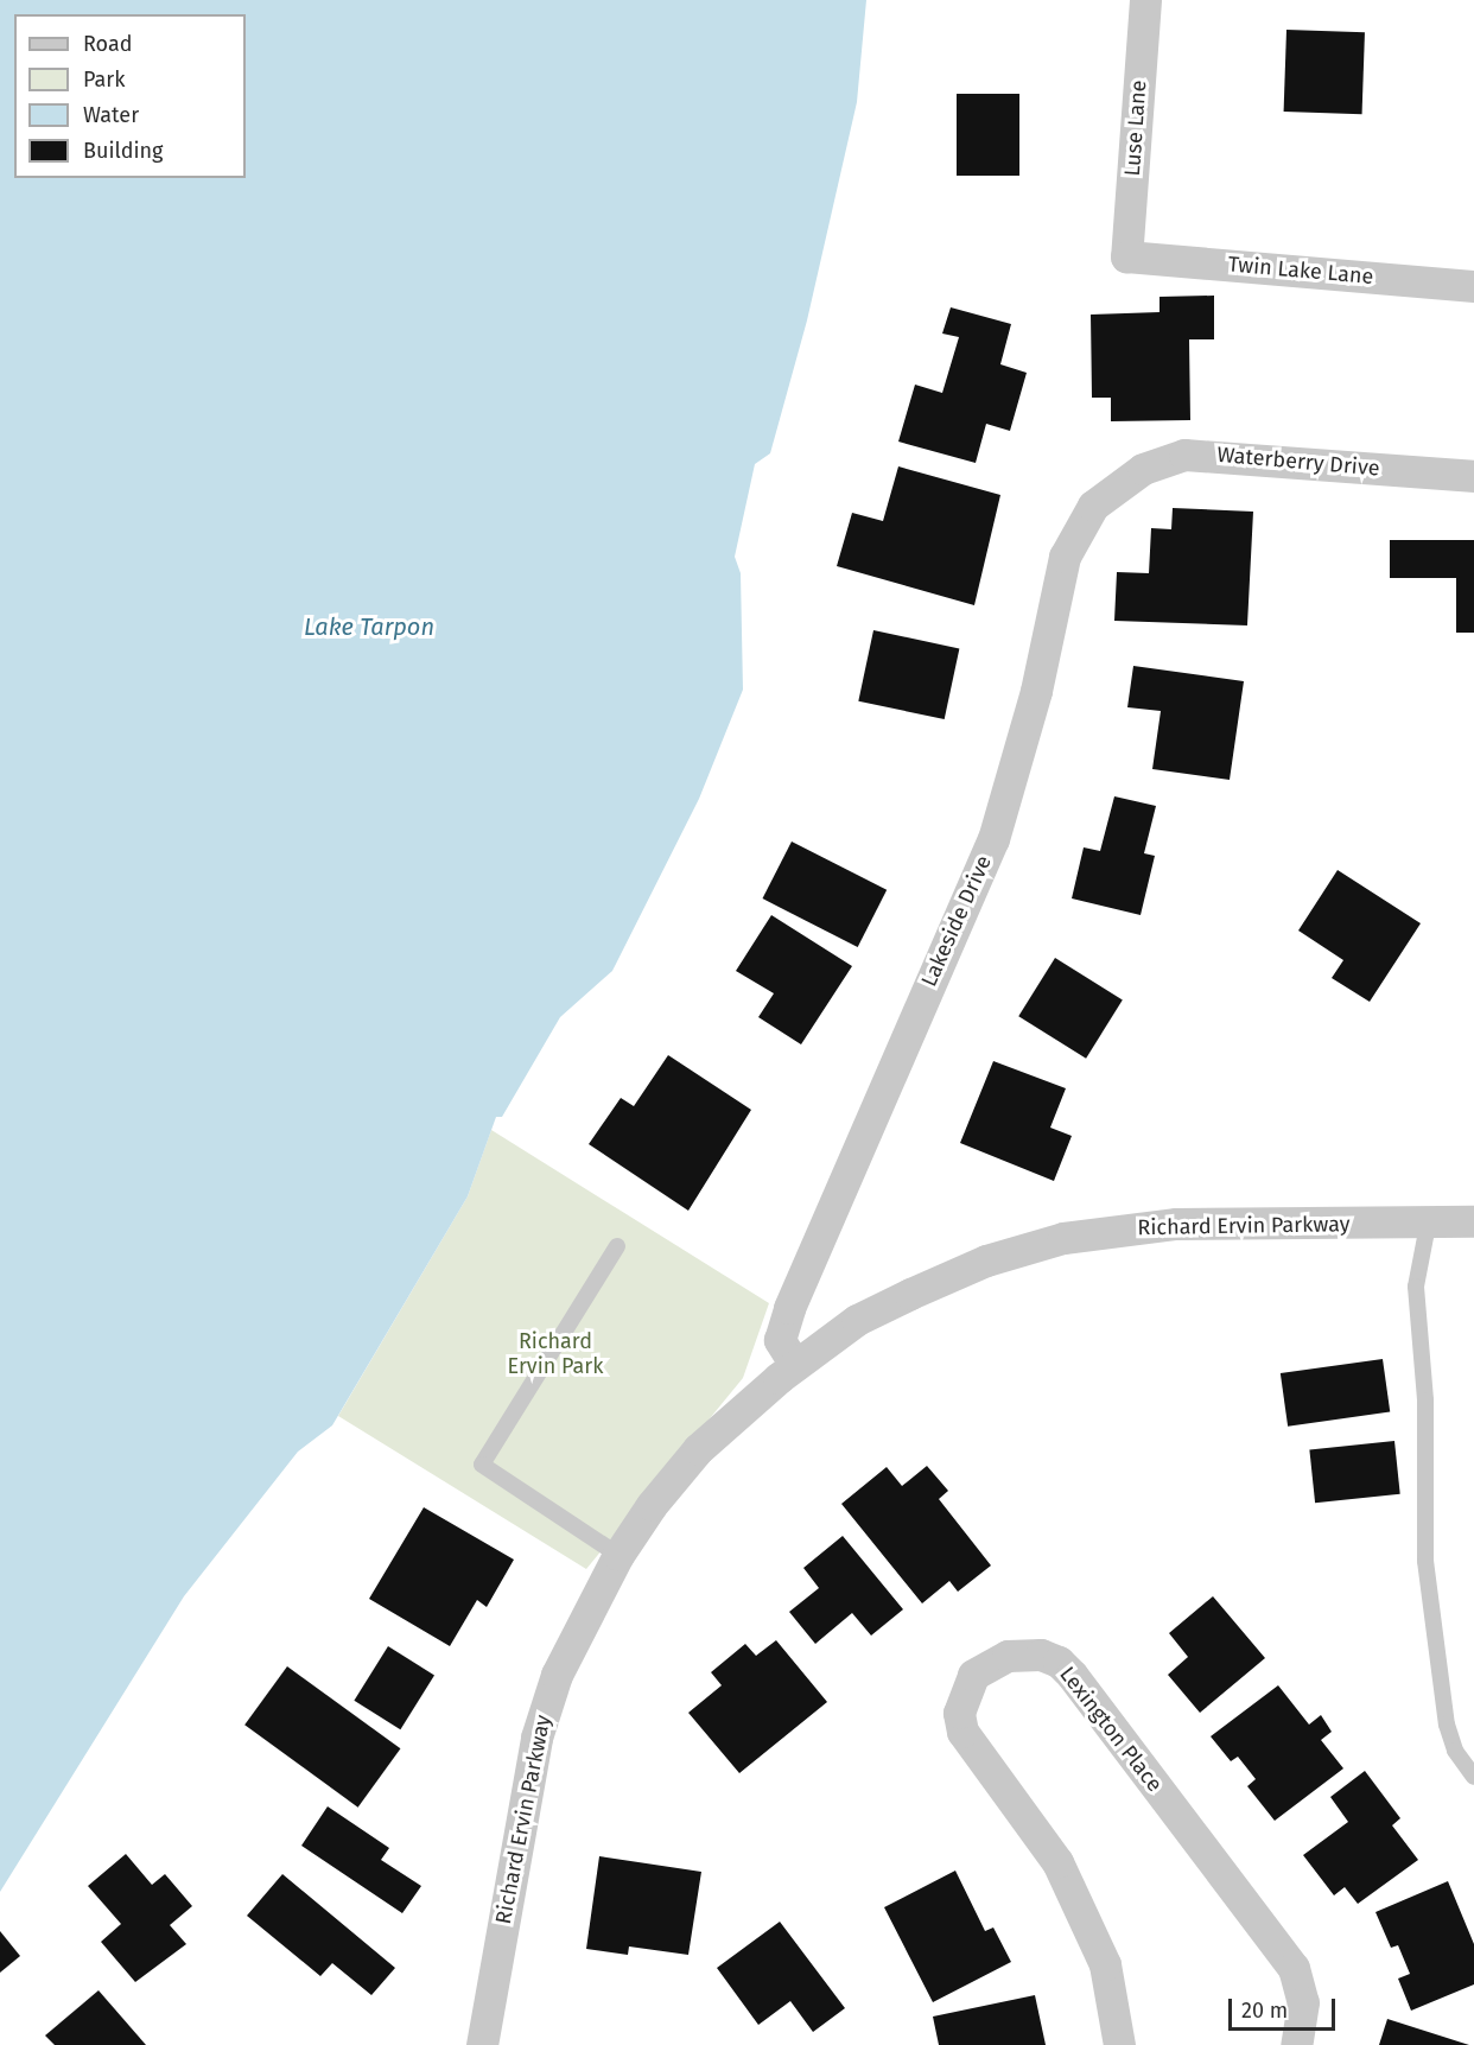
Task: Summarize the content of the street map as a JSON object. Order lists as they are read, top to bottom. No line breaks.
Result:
{"streets":{"street":["Luse Lane","Twin Lake Lane","Waterberry Drive","Lakeside Drive","Richard Ervin Parkway","Lexington Place"]},"crossings":[["Luse Lane","Twin Lake Lane"],["Waterberry Drive","Lakeside Drive"],["Lakeside Drive","Richard Ervin Parkway"]],"water":["Lake Tarpon"],"parks":["Richard Ervin Park"],"legend":["Road","Park","Water","Building"],"scale_bar":"20 m"}
